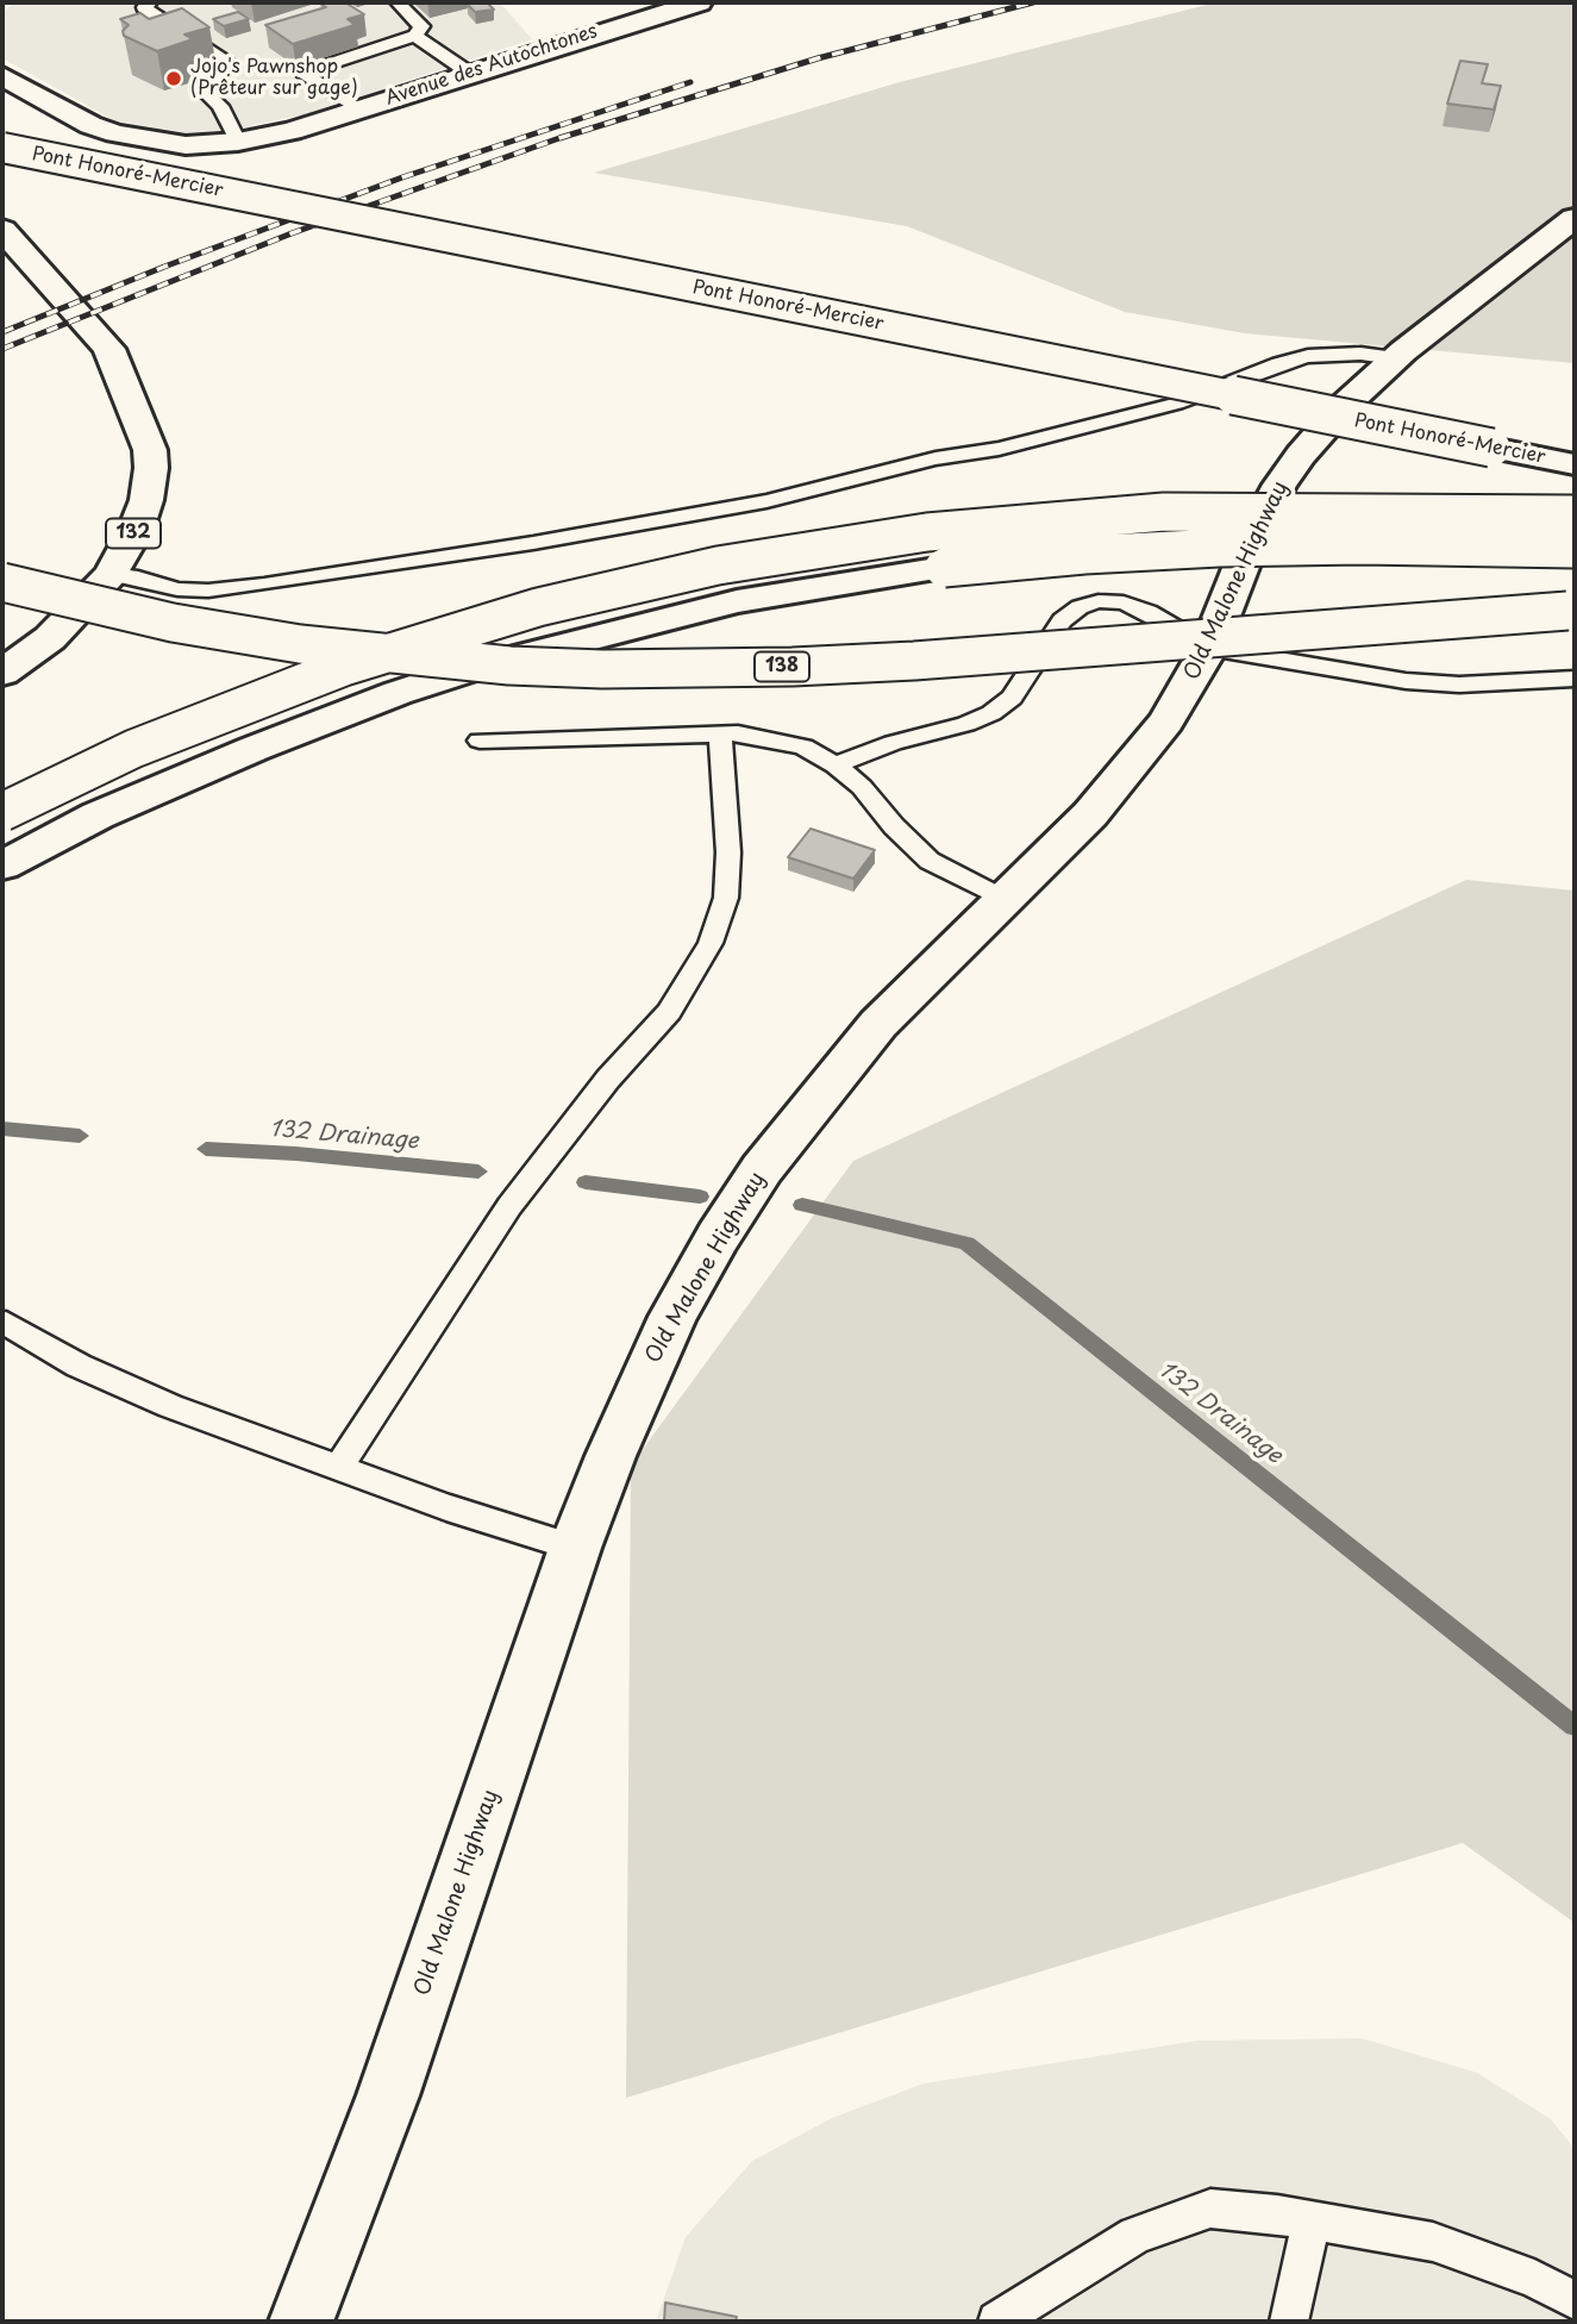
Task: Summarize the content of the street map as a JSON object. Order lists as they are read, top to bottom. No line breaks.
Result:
{"streets":{"main road":["Avenue des Autochtones","Pont Honoré-Mercier","132","Old Malone Highway","138"]},"water":["132 Drainage"],"places":["Jojo's Pawnshop (Prêteur sur gage)"]}
